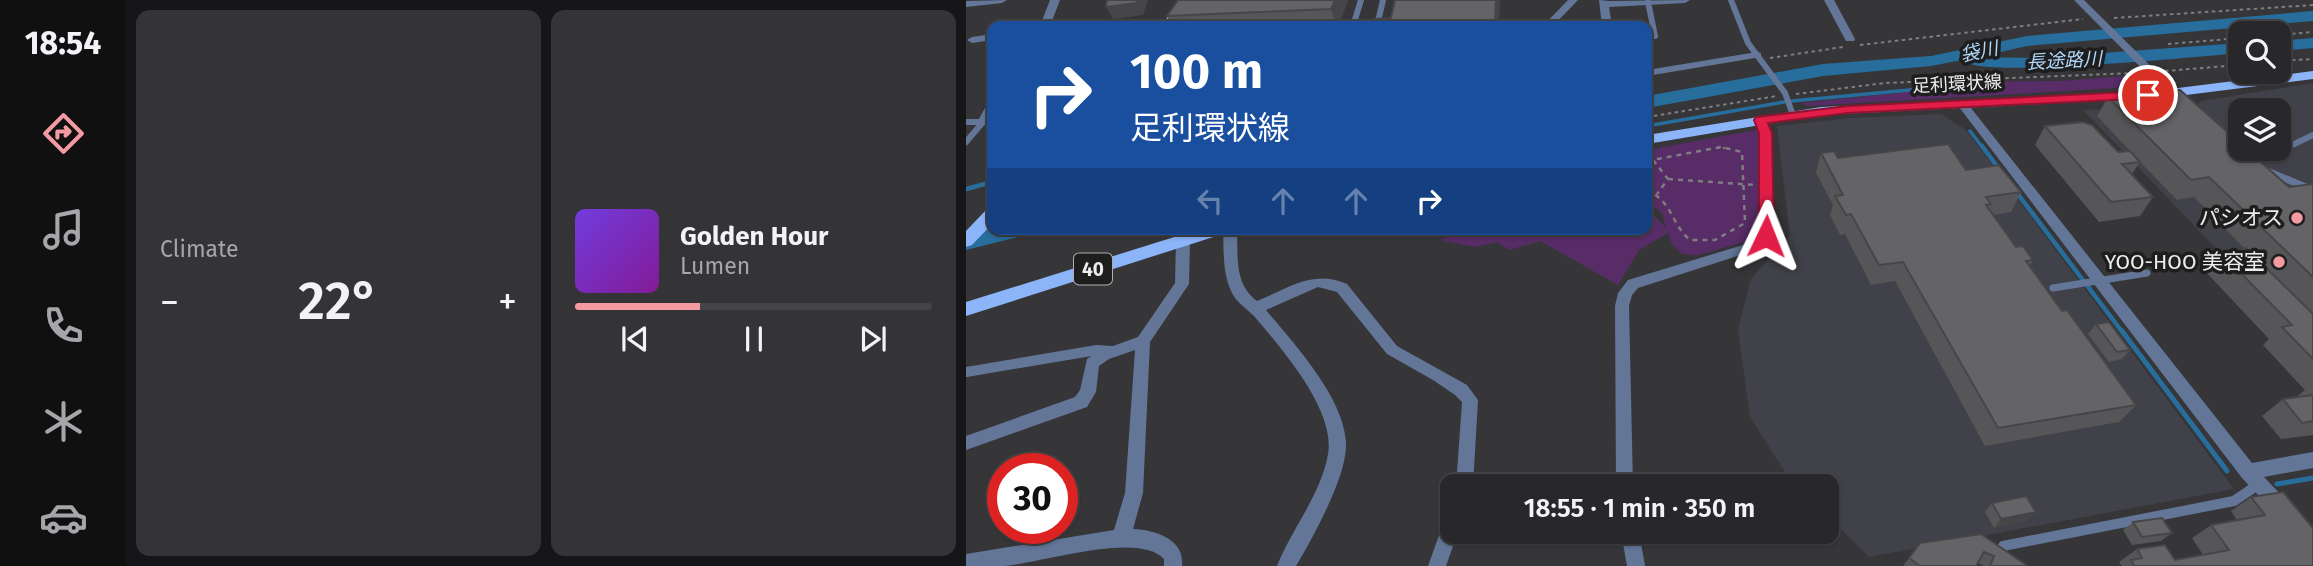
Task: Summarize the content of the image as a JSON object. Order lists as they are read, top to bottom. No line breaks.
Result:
{"streets":{"main road":["足利環状線","40"]},"water":["袋川","長途路川"],"places":["パシオス","YOO-HOO 美容室"],"page":{"tabs":"18:54","tile":"Climate","turn":["100 m","足利環状線"],"song":["Golden Hour","Lumen"],"heat":["−","22°","+"],"limit":"30","trip":"18:55 · 1 min · 350 m"}}
